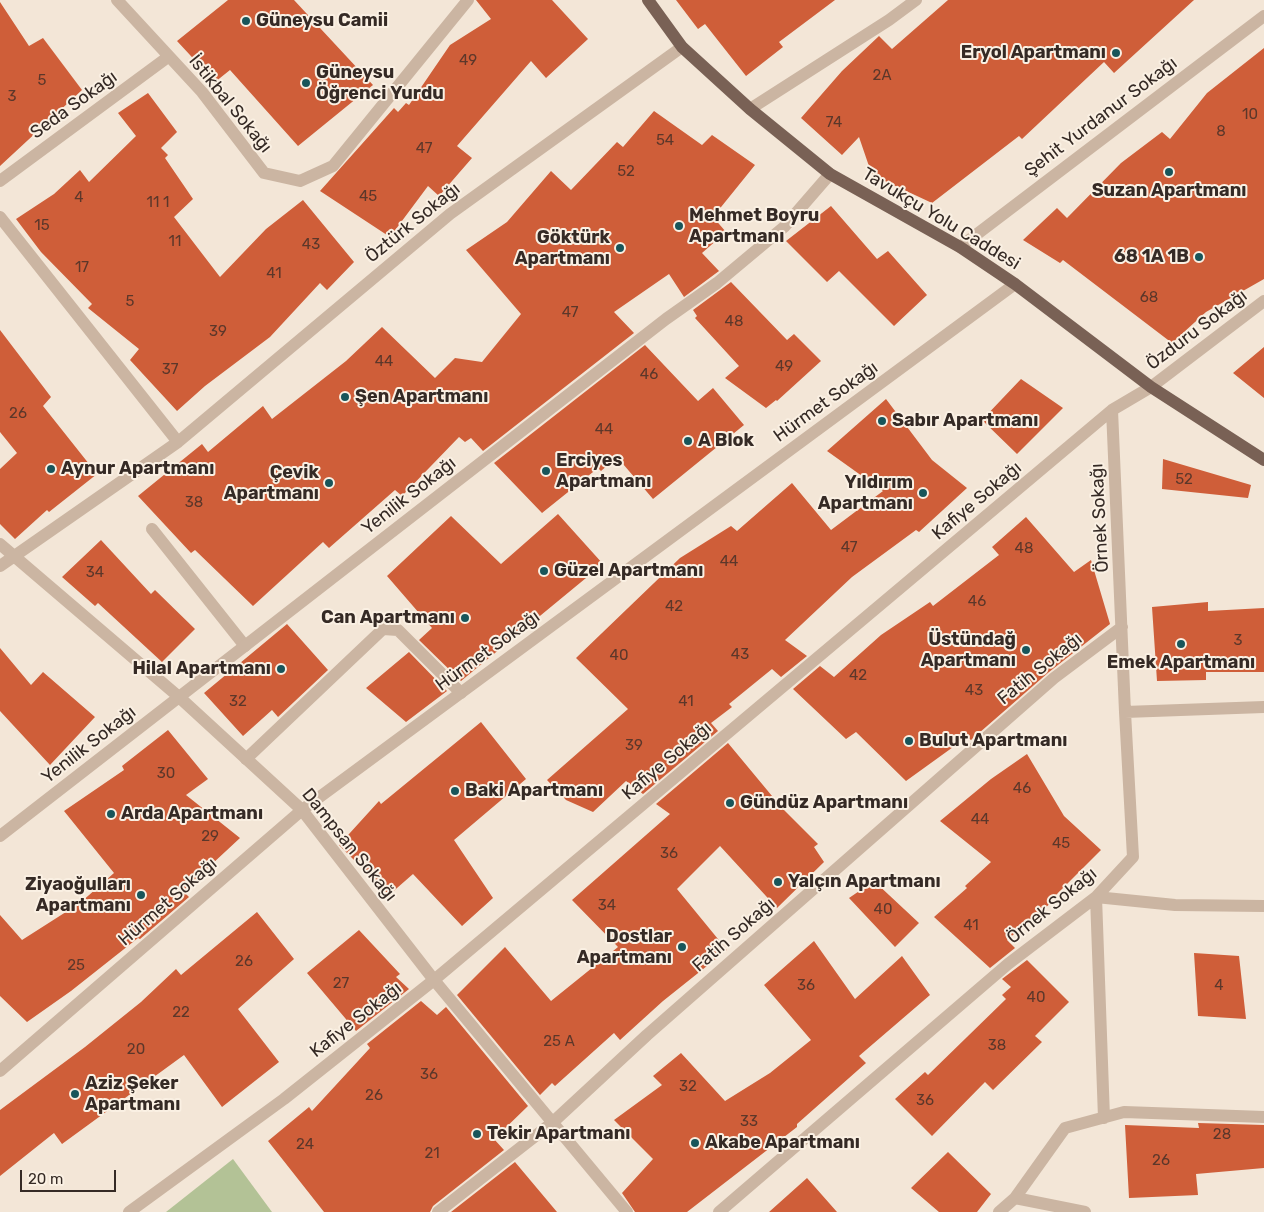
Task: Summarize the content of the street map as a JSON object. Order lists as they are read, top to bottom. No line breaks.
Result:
{"streets":{"main road":["Tavukçu Yolu Caddesi"],"street":["İstikbal Sokağı","Seda Sokağı","Şehit Yurdanur Sokağı","Öztürk Sokağı","Özduru Sokağı","Hürmet Sokağı","Yenilik Sokağı","Kafiye Sokağı","Örnek Sokağı","Fatih Sokağı","Dampsan Sokağı"]},"crossings":[["İstikbal Sokağı","Seda Sokağı"],["Şehit Yurdanur Sokağı","Tavukçu Yolu Caddesi"],["Tavukçu Yolu Caddesi","Öztürk Sokağı"],["Tavukçu Yolu Caddesi","Özduru Sokağı"],["Tavukçu Yolu Caddesi","Hürmet Sokağı"],["Tavukçu Yolu Caddesi","Yenilik Sokağı"],["Tavukçu Yolu Caddesi","Kafiye Sokağı"],["Öztürk Sokağı","Dampsan Sokağı"],["Özduru Sokağı","Kafiye Sokağı"],["Hürmet Sokağı","Dampsan Sokağı"],["Yenilik Sokağı","Dampsan Sokağı"],["Kafiye Sokağı","Örnek Sokağı"],["Kafiye Sokağı","Dampsan Sokağı"],["Örnek Sokağı","Fatih Sokağı"],["Fatih Sokağı","Dampsan Sokağı"]],"places":["Güneysu Camii","Eryol Apartmanı","Güneysu Öğrenci Yurdu","Suzan Apartmanı","Mehmet Boyru Apartmanı","Göktürk Apartmanı","68 1A 1B","Şen Apartmanı","Sabır Apartmanı","A Blok","Aynur Apartmanı","Erciyes Apartmanı","Çevik Apartmanı","Yıldırım Apartmanı","Güzel Apartmanı","Can Apartmanı","Emek Apartmanı","Üstündağ Apartmanı","Hilal Apartmanı","Bulut Apartmanı","Baki Apartmanı","Gündüz Apartmanı","Arda Apartmanı","Yalçın Apartmanı","Ziyaoğulları Apartmanı","Dostlar Apartmanı","Aziz Şeker Apartmanı","Tekir Apartmanı","Akabe Apartmanı"],"house_numbers":["49","2A","5","3","10","74","8","54","47","52","45","4","11 1","15","11","43","17","41","68","5","47","48","39","44","49","37","46","26","44","52","38","47","48","44","34","46","42","3","43","40","42","43","32","41","39","30","46","44","29","45","36","34","40","41","26","25","27","36","4","40","22","25 A","38","20","36","32","26","36","33","28","24","21","26"],"scale_bar":"20 m"}
